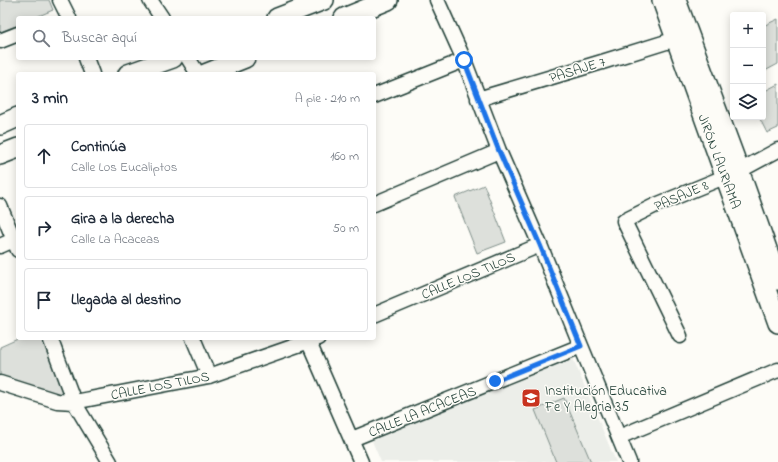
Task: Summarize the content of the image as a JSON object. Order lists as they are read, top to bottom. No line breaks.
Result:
{"streets":{"street":["PASAJE 7","JIRÓN LAURIAMA","PASAJE 8","CALLE LOS TILOS","CALLE LA ACACEAS"]},"crossings":[["PASAJE 7","JIRÓN LAURIAMA"],["JIRÓN LAURIAMA","PASAJE 8"]],"places":{"school or university":["Institución Educativa Fe Y Alegria 35"]},"page":{"map_buttons":["+","−"],"search":"Buscar aquí","heading":["3 min","A pie · 210 m"],"list":[["Continúa","Calle Los Eucaliptos","160 m"],["Gira a la derecha","Calle La Acaceas","50 m"],"Llegada al destino"]}}
